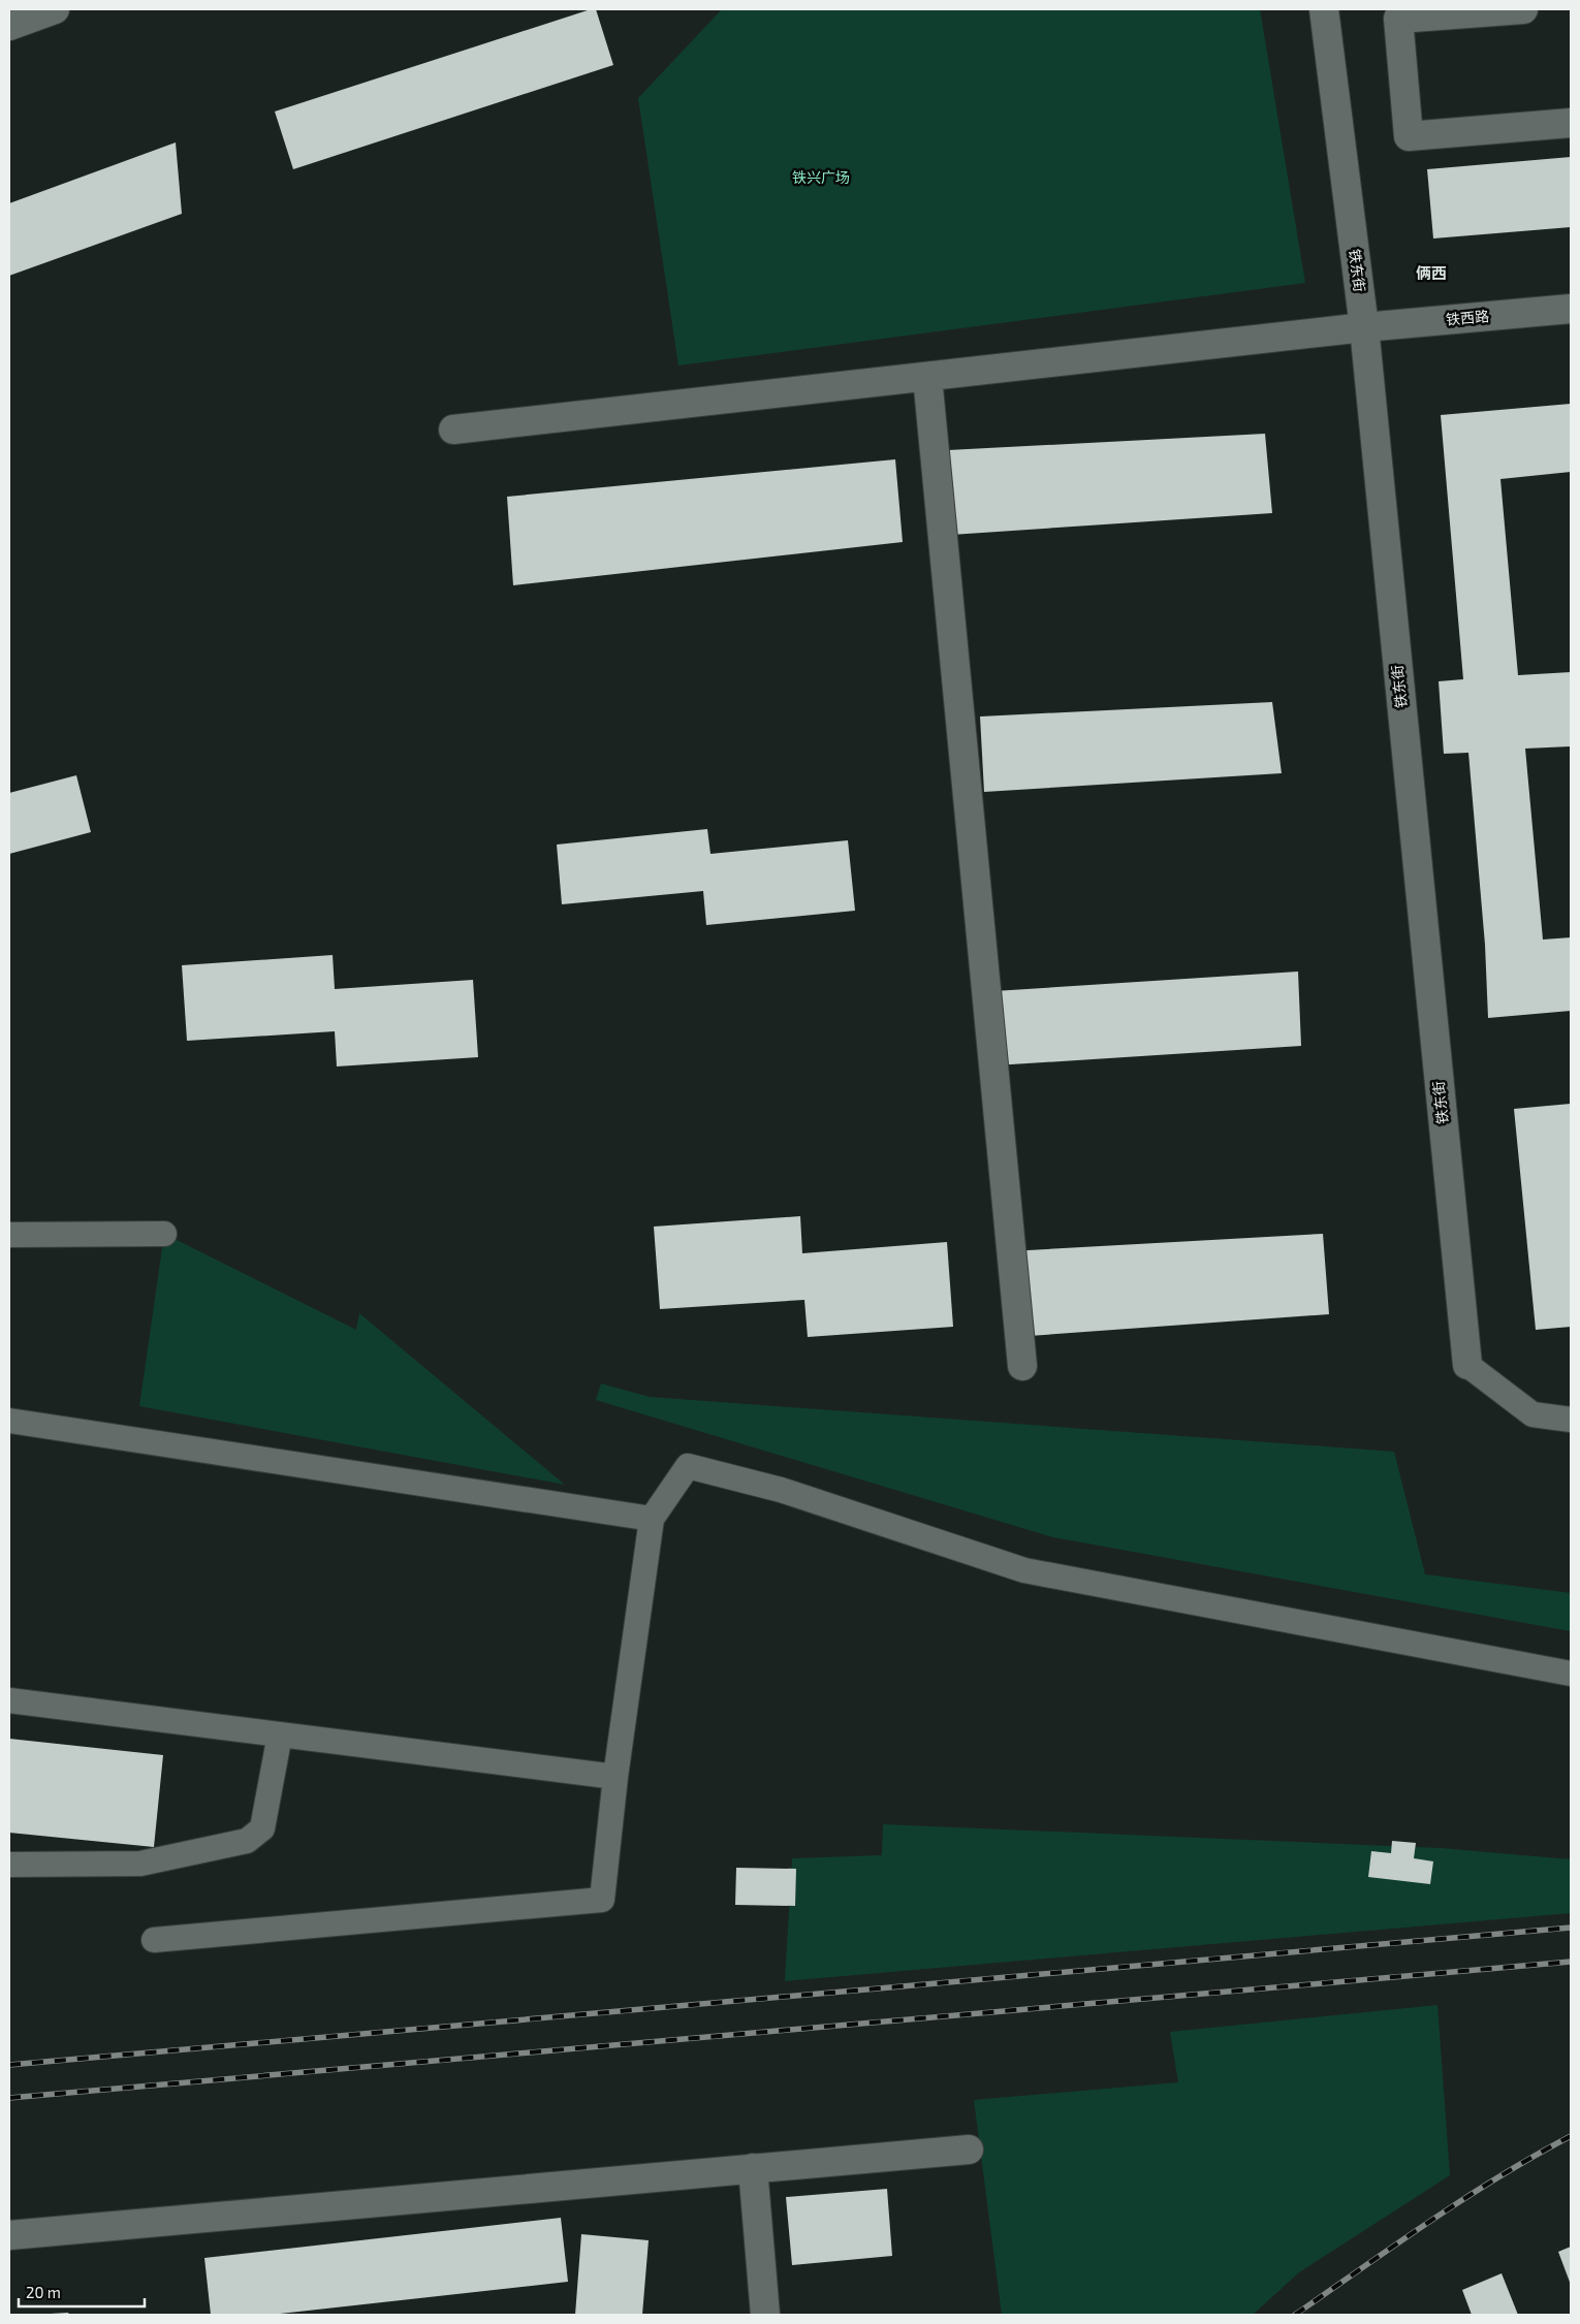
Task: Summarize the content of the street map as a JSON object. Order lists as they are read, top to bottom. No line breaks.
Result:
{"streets":{"street":["铁东街","铁西路"]},"crossings":[["铁东街","铁西路"]],"districts":["俩西"],"parks":["铁兴广场"],"scale_bar":"20 m"}
